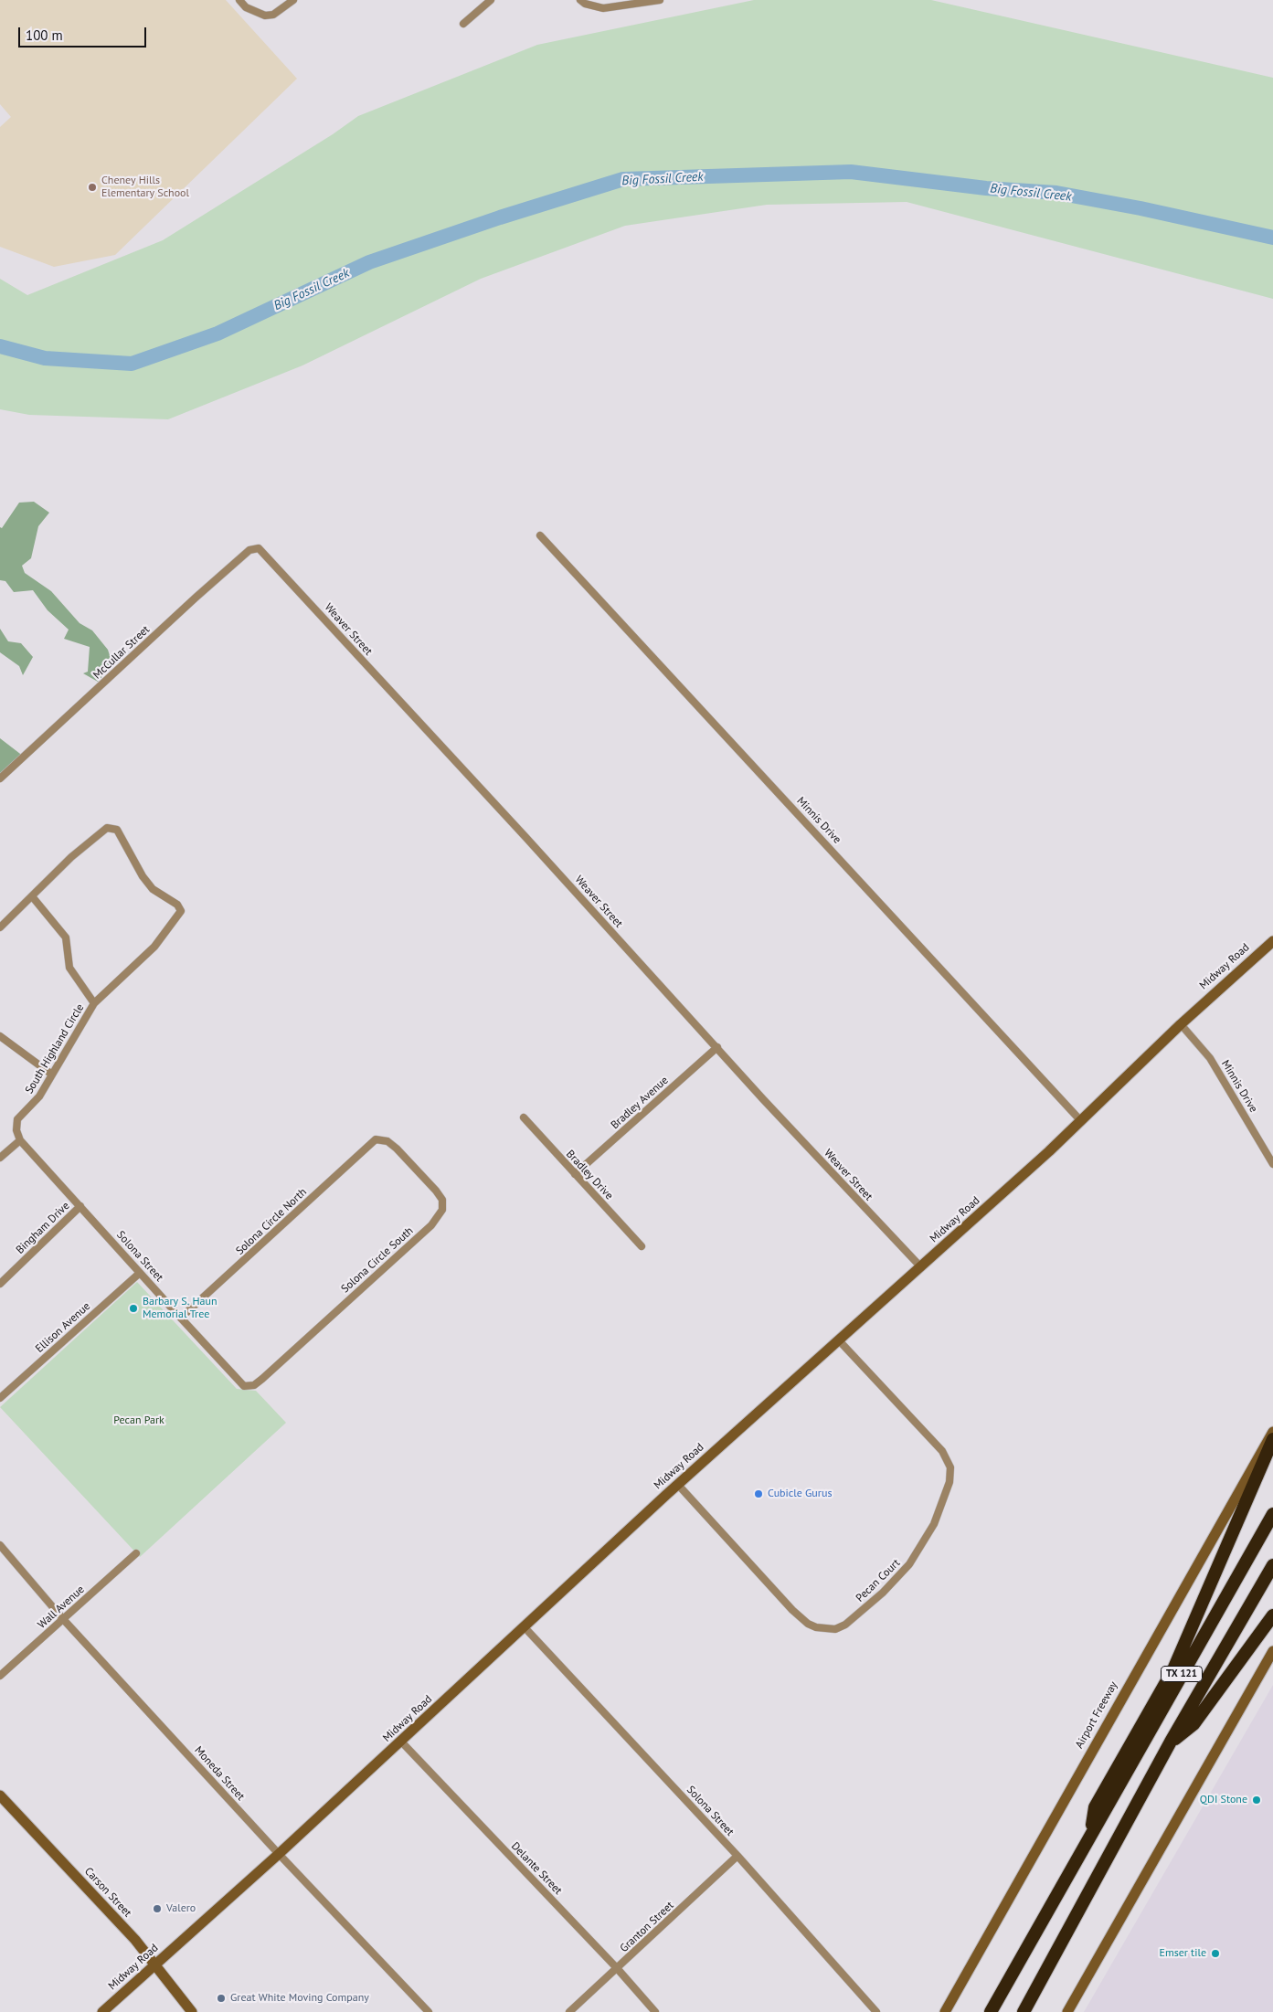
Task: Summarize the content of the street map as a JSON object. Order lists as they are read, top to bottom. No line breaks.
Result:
{"streets":{"highway":["TX 121"],"main road":["Midway Road","Airport Freeway","Carson Street"],"street":["Weaver Street","McCullar Street","Minnis Drive","South Highland Circle","Bradley Avenue","Bradley Drive","Solona Circle North","Bingham Drive","Solona Street","Solona Circle South","Ellison Avenue","Pecan Court","Wall Avenue","Moneda Street","Delante Street","Granton Street"]},"crossings":[["Weaver Street","McCullar Street"],["Weaver Street","Midway Road"],["Weaver Street","Bradley Avenue"],["Minnis Drive","Midway Road"],["Midway Road","Solona Street"],["Midway Road","Pecan Court"],["Midway Road","Moneda Street"],["Midway Road","Delante Street"],["Midway Road","Carson Street"],["South Highland Circle","Solona Street"],["Bradley Avenue","Bradley Drive"],["Solona Circle North","Solona Street"],["Solona Circle North","Solona Circle South"],["Bingham Drive","Solona Street"],["Solona Street","Solona Circle South"],["Solona Street","Ellison Avenue"],["Solona Street","Granton Street"],["Wall Avenue","Moneda Street"],["Delante Street","Granton Street"]],"water":["Big Fossil Creek"],"parks":["Pecan Park"],"places":["Cheney Hills Elementary School","Barbary S. Haun Memorial Tree","Cubicle Gurus","QDI Stone","Valero","Emser tile","Great White Moving Company"],"scale_bar":"100 m"}
